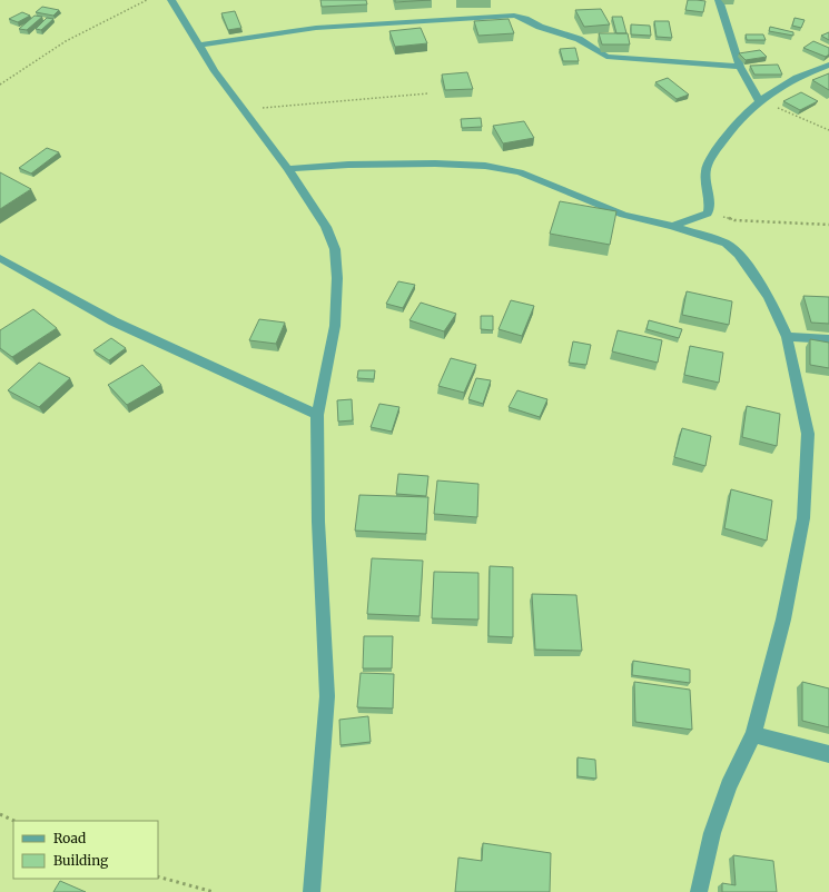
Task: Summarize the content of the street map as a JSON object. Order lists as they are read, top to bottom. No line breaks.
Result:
{"legend":["Road","Building"]}
